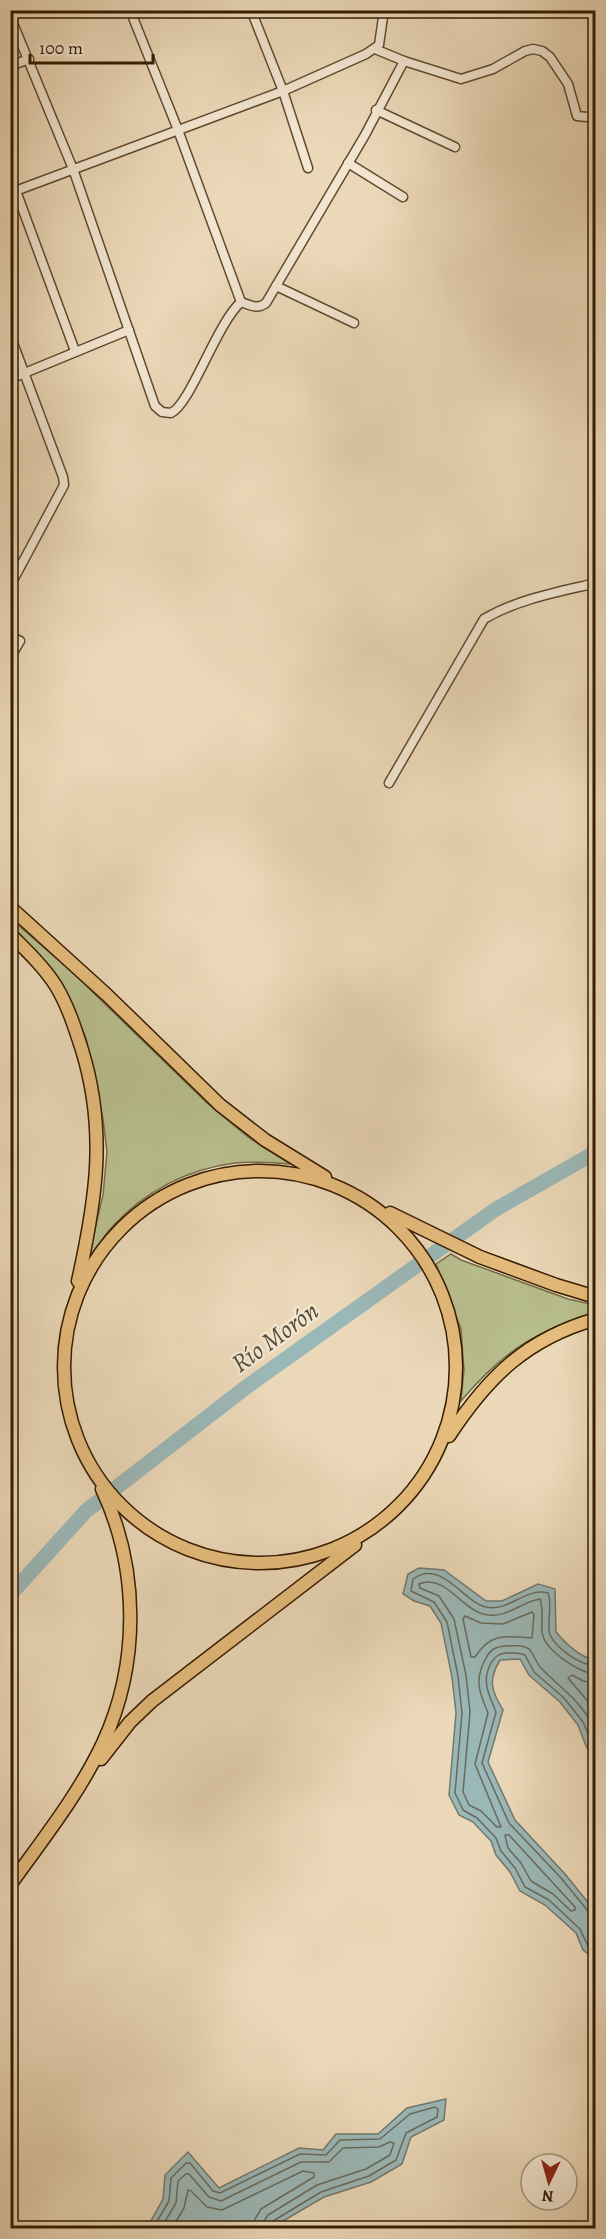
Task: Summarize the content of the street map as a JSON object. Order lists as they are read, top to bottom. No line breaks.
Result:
{"water":["Río Morón"],"scale_bar":"100 m","north":"bottom"}
